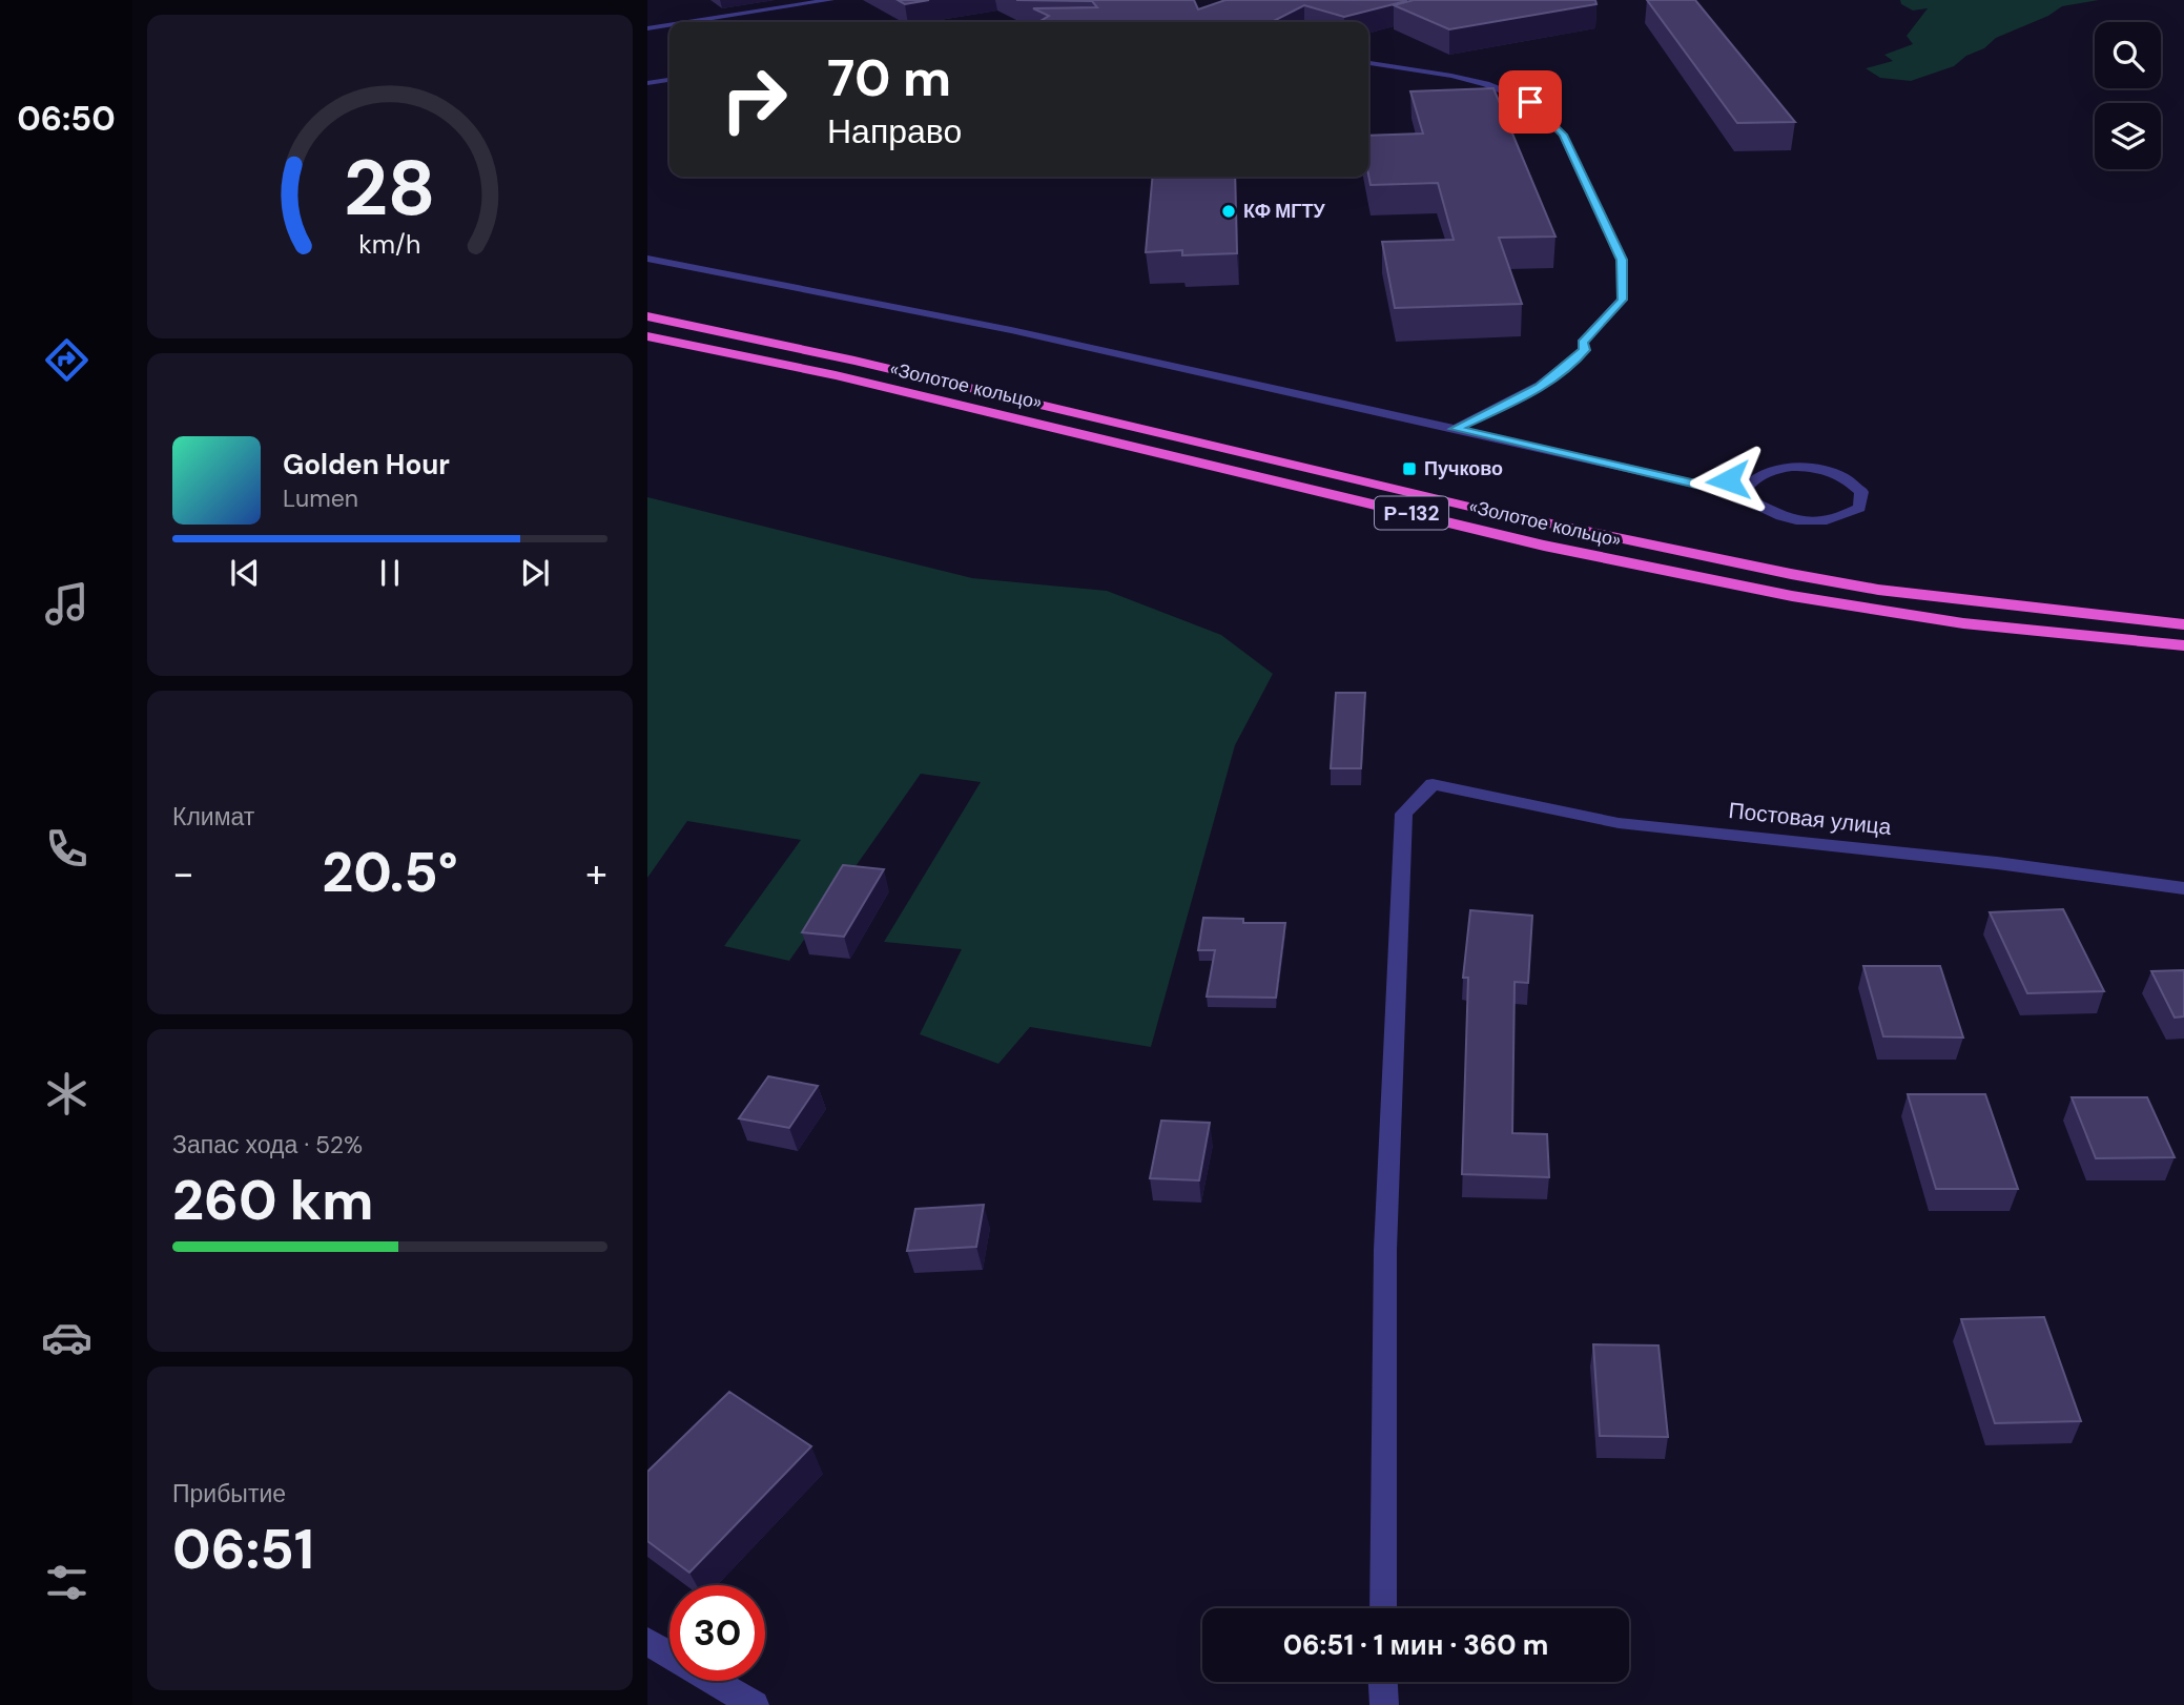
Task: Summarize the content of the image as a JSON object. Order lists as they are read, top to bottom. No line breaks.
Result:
{"streets":{"highway":["«Золотое кольцо»","Р-132"],"street":["Постовая улица"]},"places":{"other":["КФ МГТУ"],"transit":["Пучково"]},"page":{"tabs":"06:50","turn":["70 m","Направо"],"song":["Golden Hour","Lumen"],"tile":["Климат",["Запас хода · 52%","260 km"],["Прибытие","06:51"]],"heat":["−","20.5°","+"],"limit":"30","trip":"06:51 · 1 мин · 360 m","gauge":["28","km/h"]}}
